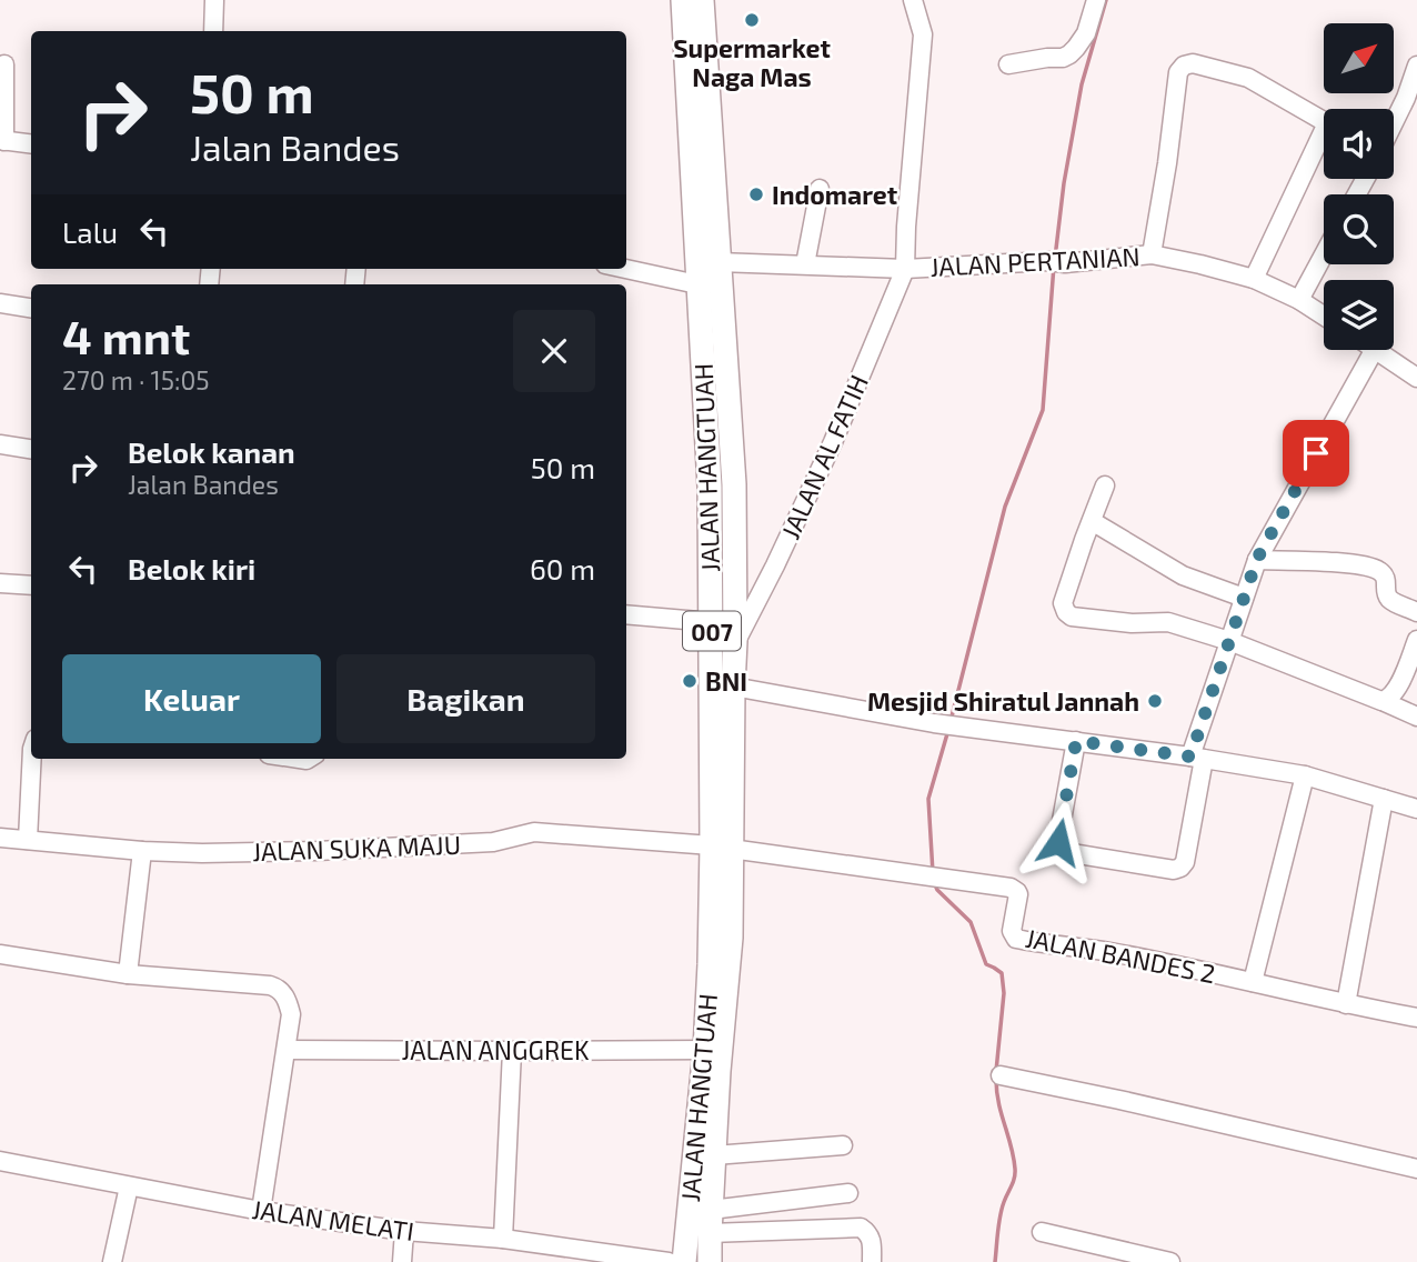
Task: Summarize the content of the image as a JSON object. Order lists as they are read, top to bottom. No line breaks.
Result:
{"streets":{"highway":["JALAN HANGTUAH","007"],"street":["JALAN PERTANIAN","JALAN AL FATIH","JALAN SUKA MAJU","JALAN BANDES 2","JALAN ANGGREK","JALAN MELATI"]},"crossings":[["JALAN PERTANIAN","JALAN AL FATIH"],["JALAN PERTANIAN","JALAN HANGTUAH"],["JALAN AL FATIH","JALAN HANGTUAH"],["JALAN HANGTUAH","JALAN SUKA MAJU"],["JALAN HANGTUAH","JALAN BANDES 2"],["JALAN HANGTUAH","JALAN ANGGREK"],["JALAN SUKA MAJU","JALAN BANDES 2"]],"places":["Supermarket Naga Mas","Indomaret","BNI","Mesjid Shiratul Jannah"],"north":"top right","page":{"turn":["50 m","Jalan Bandes"],"then":"Lalu","heading":["4 mnt","270 m · 15:05"],"list":[{"name":"Belok kanan","note":"Jalan Bandes","value":"50 m"},{"name":"Belok kiri","value":"60 m"}],"buttons":["Keluar","Bagikan"]}}
